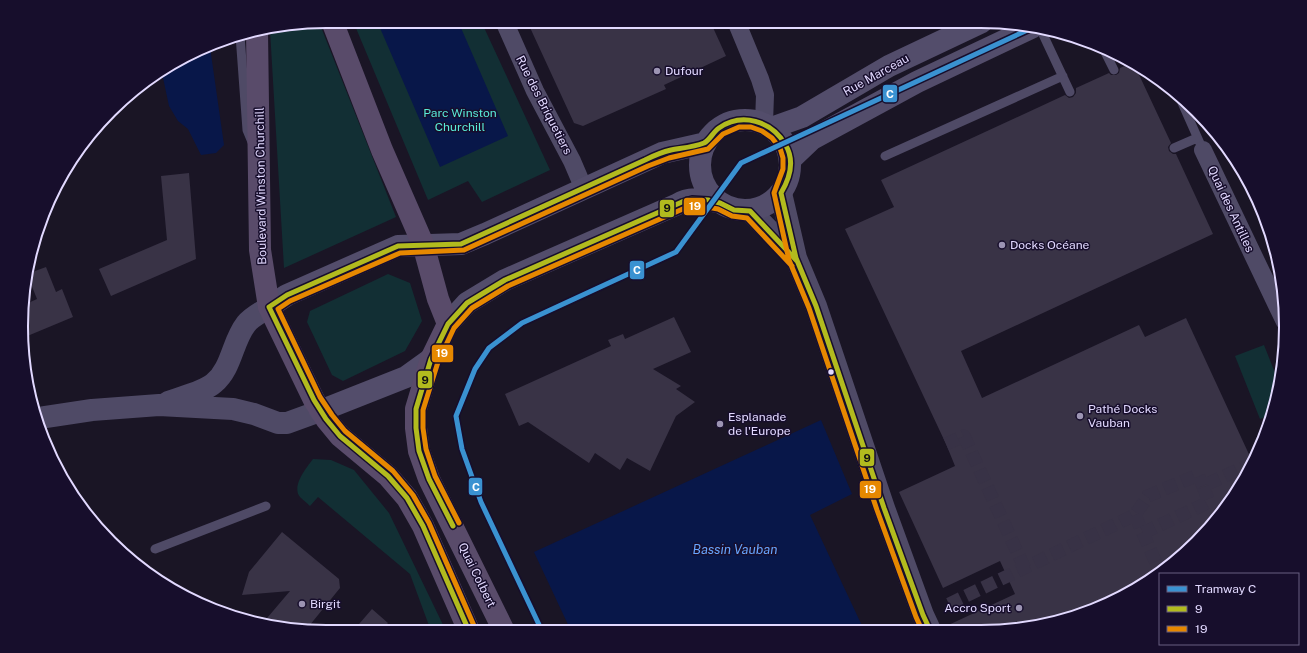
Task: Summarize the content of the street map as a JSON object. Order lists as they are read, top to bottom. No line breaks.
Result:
{"streets":{"main road":["Rue Marceau","Boulevard Winston Churchill","Quai Colbert"],"street":["Rue des Briquetiers","Quai des Antilles"]},"water":["Bassin Vauban"],"parks":["Parc Winston Churchill"],"places":["Dufour","Docks Océane","Pathé Docks Vauban","Esplanade de l'Europe","Birgit","Accro Sport"],"lines":["tram line C","transit line 9","transit line 19"],"legend":["Tramway C","9","19"]}
